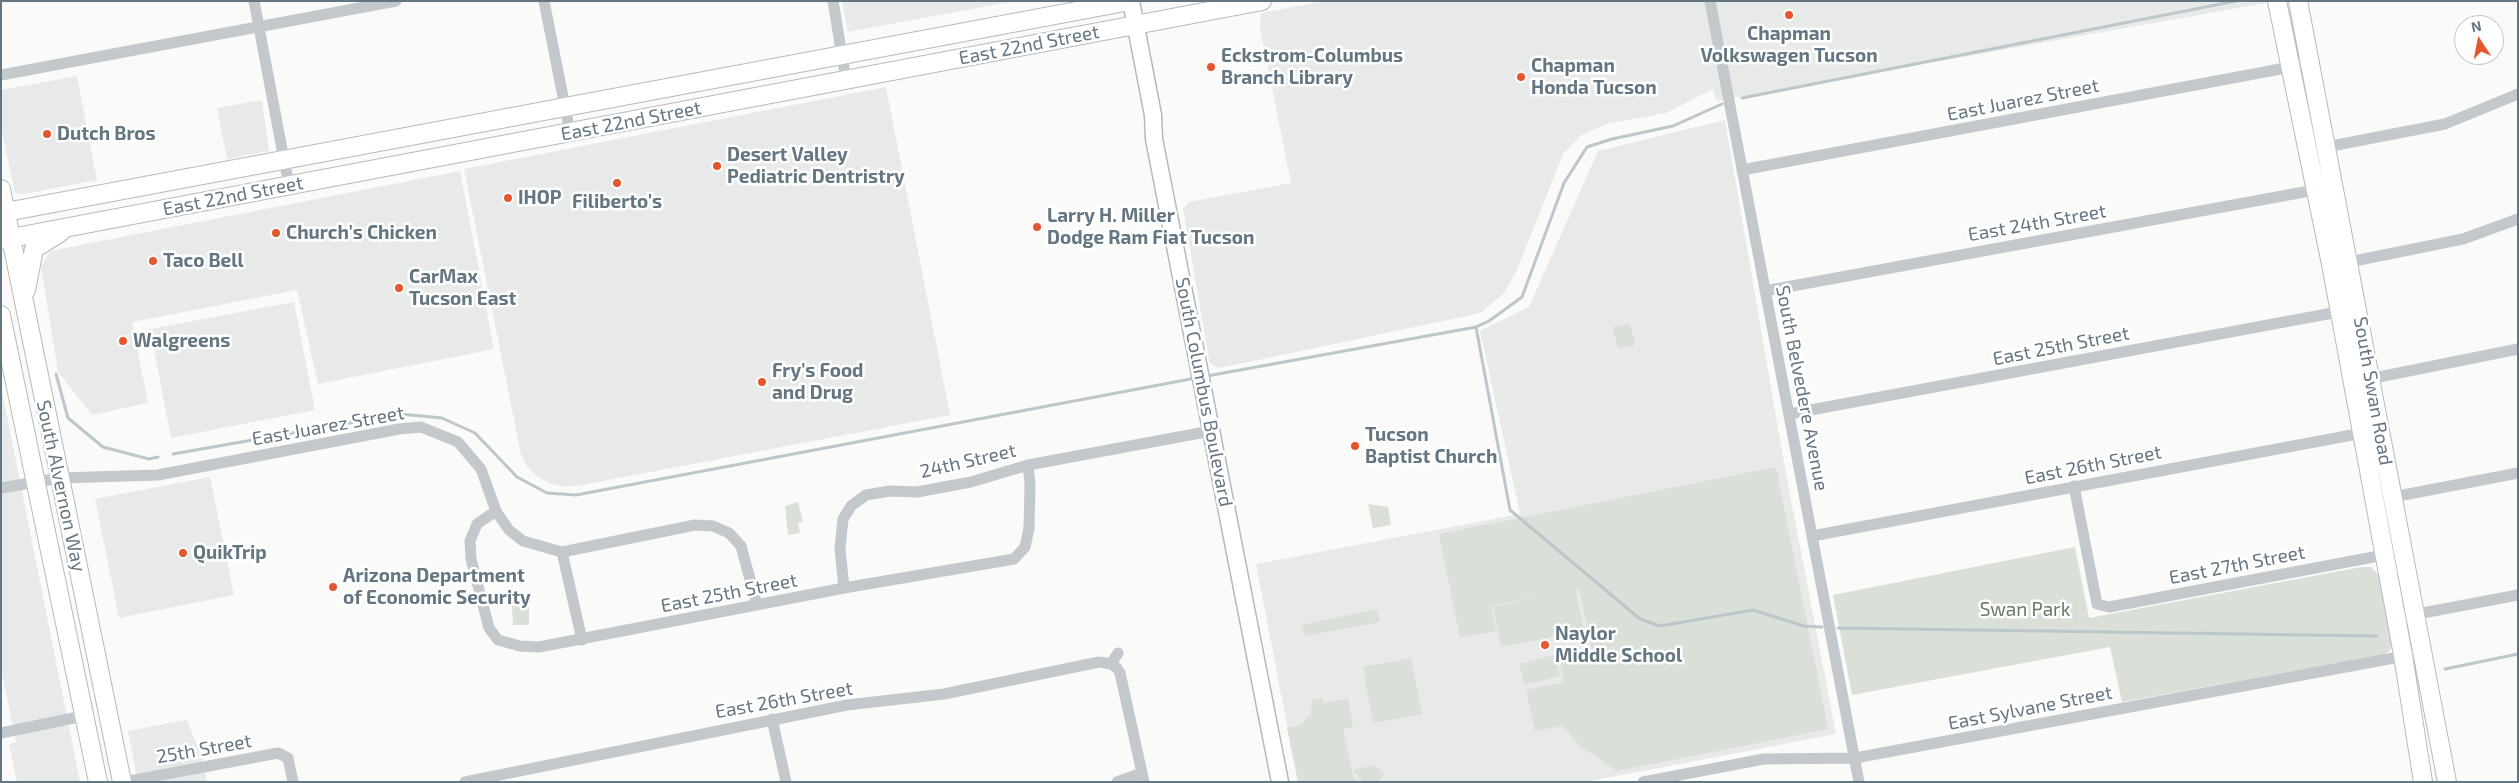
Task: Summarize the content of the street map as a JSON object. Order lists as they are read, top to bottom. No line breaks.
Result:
{"streets":{"main road":["East 22nd Street","South Swan Road","South Alvernon Way"],"street":["East Juarez Street","East 24th Street","East 25th Street","South Belvedere Avenue","South Columbus Boulevard","24th Street","East 26th Street","East 27th Street","East Sylvane Street","25th Street"]},"crossings":[["East 22nd Street","South Columbus Boulevard"],["East 22nd Street","South Alvernon Way"],["East Juarez Street","East 25th Street"],["East Juarez Street","South Belvedere Avenue"],["East Juarez Street","South Swan Road"],["East Juarez Street","South Alvernon Way"],["East 24th Street","South Belvedere Avenue"],["East 24th Street","South Swan Road"],["East 25th Street","South Belvedere Avenue"],["East 25th Street","South Swan Road"],["East 25th Street","24th Street"],["South Belvedere Avenue","East 26th Street"],["South Belvedere Avenue","East Sylvane Street"],["South Swan Road","East 26th Street"],["South Swan Road","East 27th Street"],["South Swan Road","East Sylvane Street"],["South Columbus Boulevard","24th Street"],["East 26th Street","East 27th Street"],["South Alvernon Way","25th Street"]],"parks":["Swan Park"],"places":["Chapman Volkswagen Tucson","Eckstrom-Columbus Branch Library","Chapman Honda Tucson","Dutch Bros","Desert Valley Pediatric Dentristry","Filiberto's","IHOP","Larry H. Miller Dodge Ram Fiat Tucson","Church's Chicken","Taco Bell","CarMax Tucson East","Walgreens","Fry's Food and Drug","Tucson Baptist Church","QuikTrip","Arizona Department of Economic Security","Naylor Middle School"],"north":"top"}
